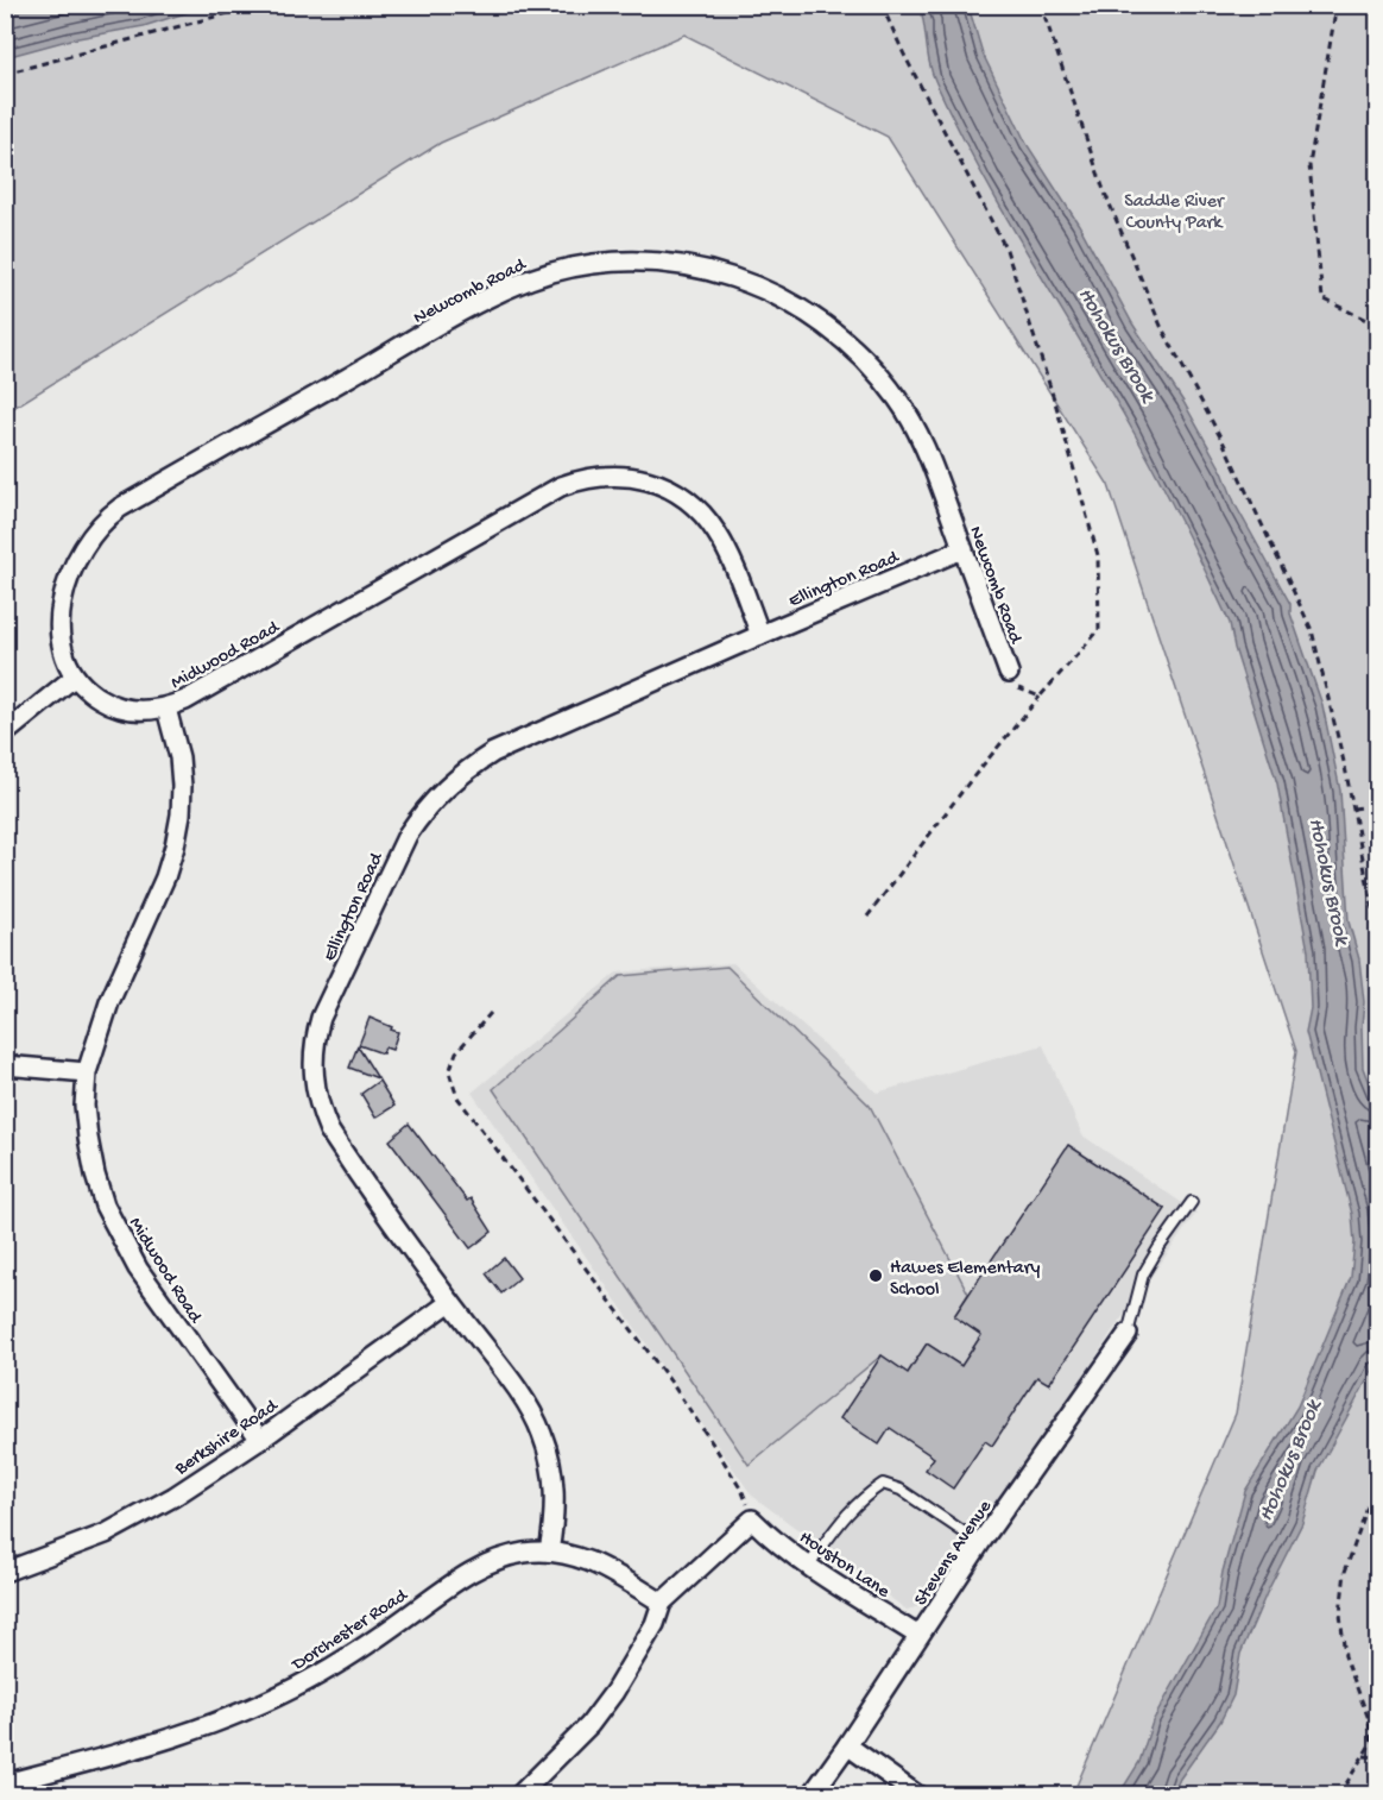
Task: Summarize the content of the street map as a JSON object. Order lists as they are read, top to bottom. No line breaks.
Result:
{"streets":{"street":["Newcomb Road","Ellington Road","Midwood Road","Berkshire Road","Stevens Avenue","Houston Lane","Dorchester Road"]},"crossings":[["Newcomb Road","Ellington Road"],["Newcomb Road","Midwood Road"],["Ellington Road","Midwood Road"],["Ellington Road","Berkshire Road"],["Ellington Road","Dorchester Road"],["Midwood Road","Berkshire Road"],["Stevens Avenue","Houston Lane"]],"water":["Hohokus Brook"],"parks":["Saddle River County Park"],"places":["Hawes Elementary School"]}
